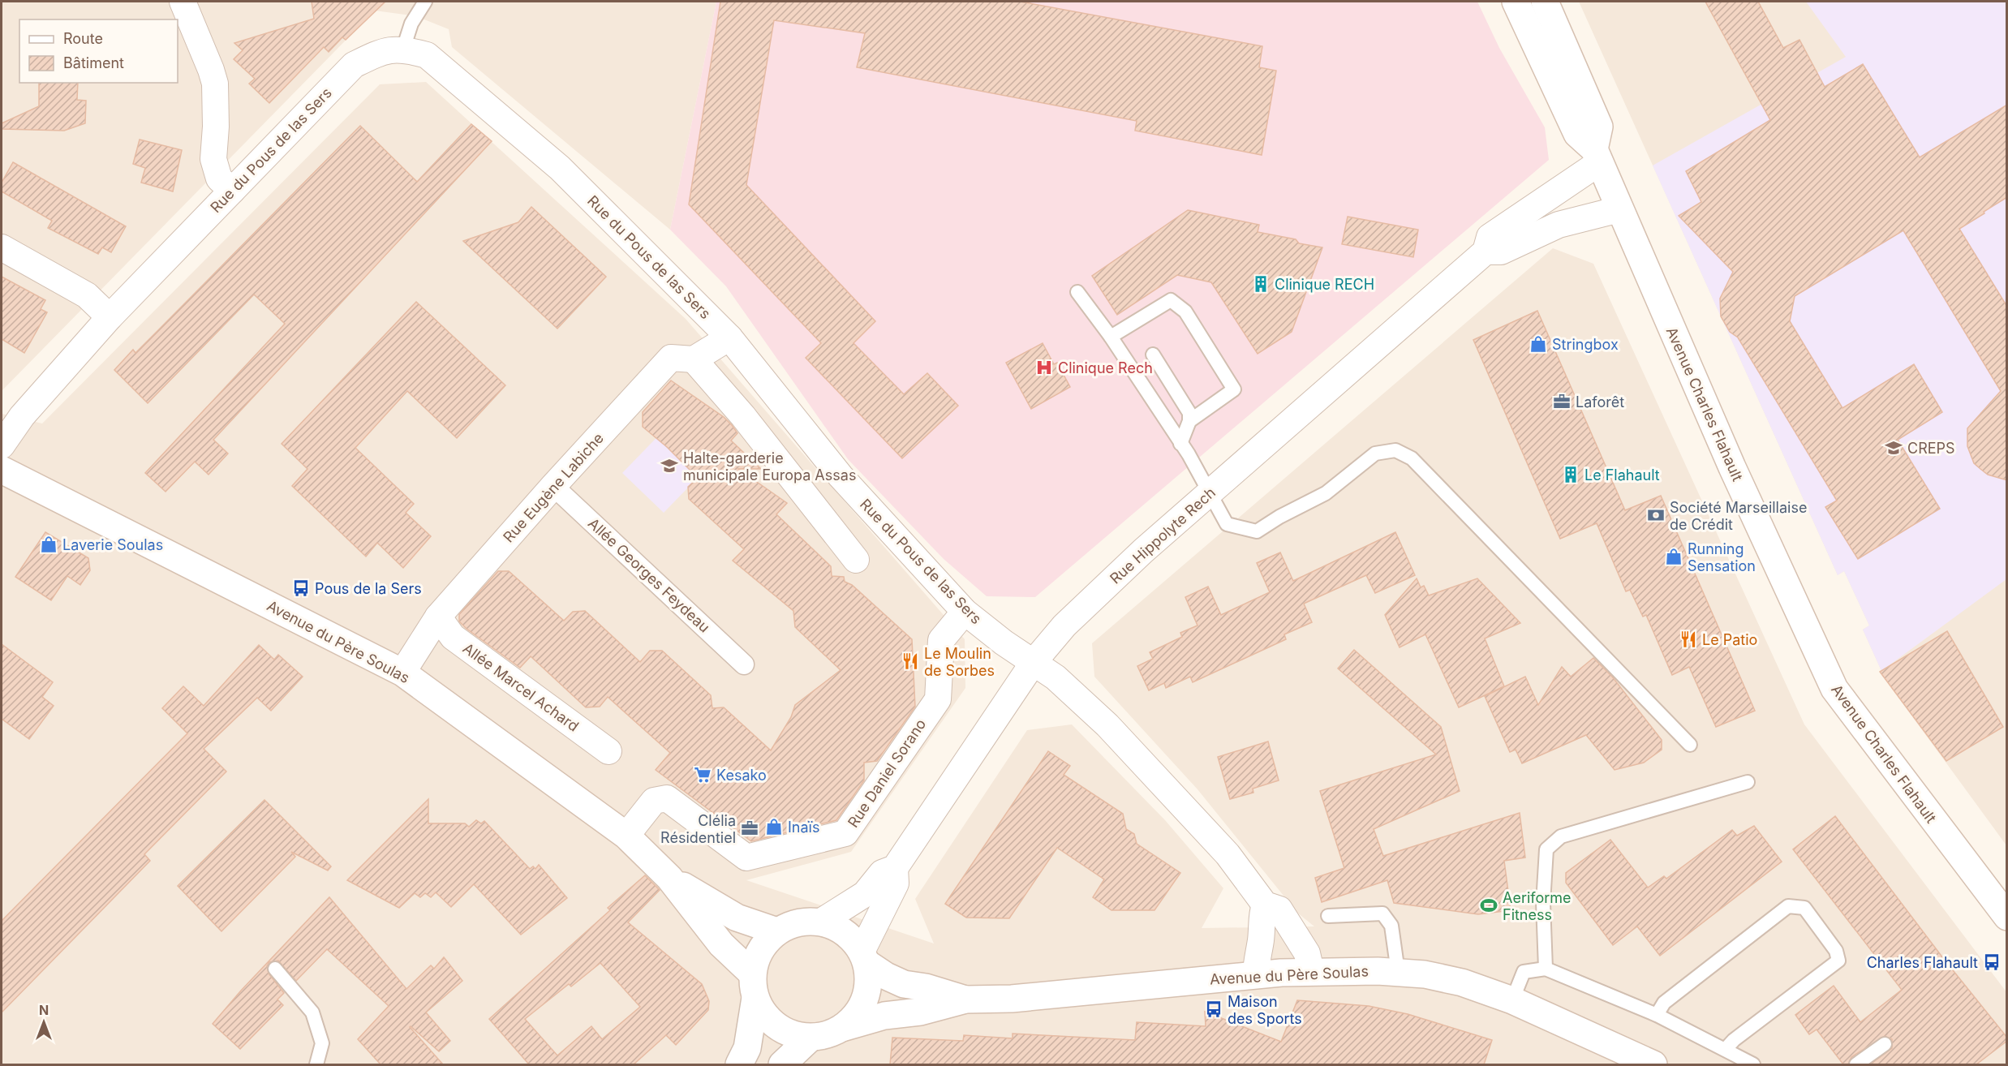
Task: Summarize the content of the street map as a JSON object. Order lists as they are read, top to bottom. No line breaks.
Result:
{"streets":{"main road":["Avenue Charles Flahault","Avenue du Père Soulas"],"street":["Rue du Pous de las Sers","Rue Eugène Labiche","Rue Hippolyte Rech","Allée Georges Feydeau","Allée Marcel Achard","Rue Daniel Sorano"]},"crossings":[["Rue du Pous de las Sers","Rue Hippolyte Rech"],["Rue du Pous de las Sers","Avenue du Père Soulas"],["Rue du Pous de las Sers","Rue Daniel Sorano"],["Avenue Charles Flahault","Rue Hippolyte Rech"],["Rue Eugène Labiche","Allée Georges Feydeau"],["Rue Eugène Labiche","Avenue du Père Soulas"],["Rue Eugène Labiche","Allée Marcel Achard"],["Rue Hippolyte Rech","Avenue du Père Soulas"],["Avenue du Père Soulas","Rue Daniel Sorano"]],"places":{"building":["Clinique RECH","Le Flahault"],"shop":["Stringbox","Laverie Soulas","Running Sensation","Inaïs"],"hospital":["Clinique Rech"],"office":["Laforêt","Clélia Résidentiel"],"school or university":["CREPS","Halte-garderie municipale Europa Assas"],"bank":["Société Marseillaise de Crédit"],"bus stop":["Pous de la Sers","Charles Flahault","Maison des Sports"],"restaurant":["Le Patio","Le Moulin de Sorbes"],"supermarket":["Kesako"],"sports":["Aeriforme Fitness"]},"legend":["Route","Bâtiment"],"north":"top"}
